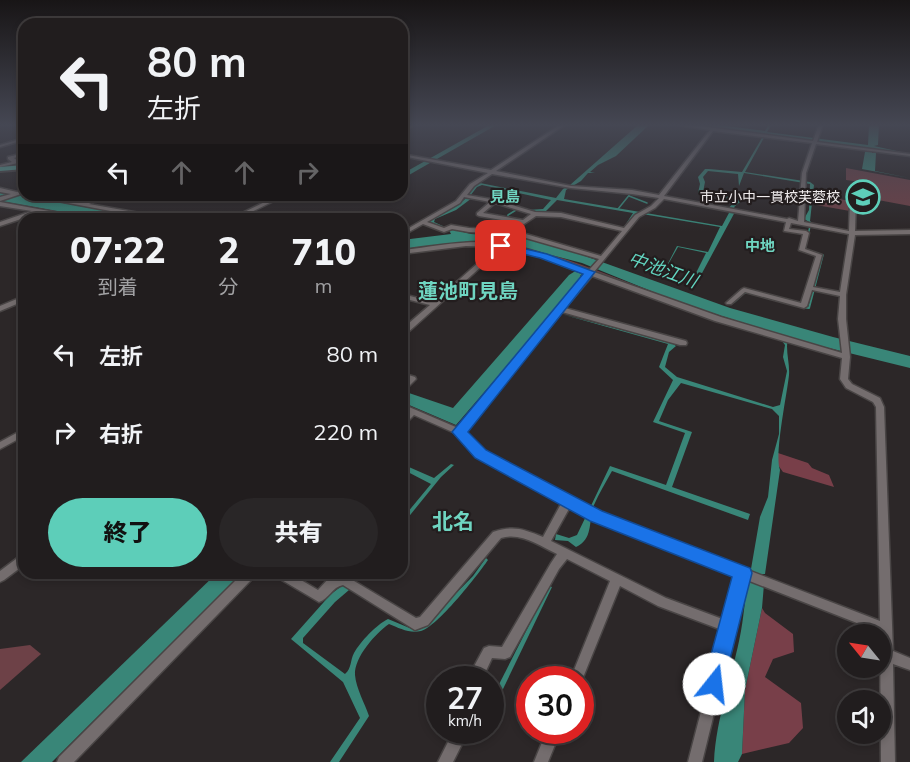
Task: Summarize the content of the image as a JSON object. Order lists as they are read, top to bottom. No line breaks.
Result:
{"districts":["見島","中地","蓮池町見島","北名"],"water":["中池江川"],"places":{"school or university":["市立小中一貫校芙蓉校"]},"north":"top left","page":{"turn":["80 m","左折"],"eta":["07:22","到着","2","分","710","m"],"list":[{"name":"左折","value":"80 m"},{"name":"右折","value":"220 m"}],"buttons":["終了","共有"],"speed":"27 km/h","limit":"30"}}
